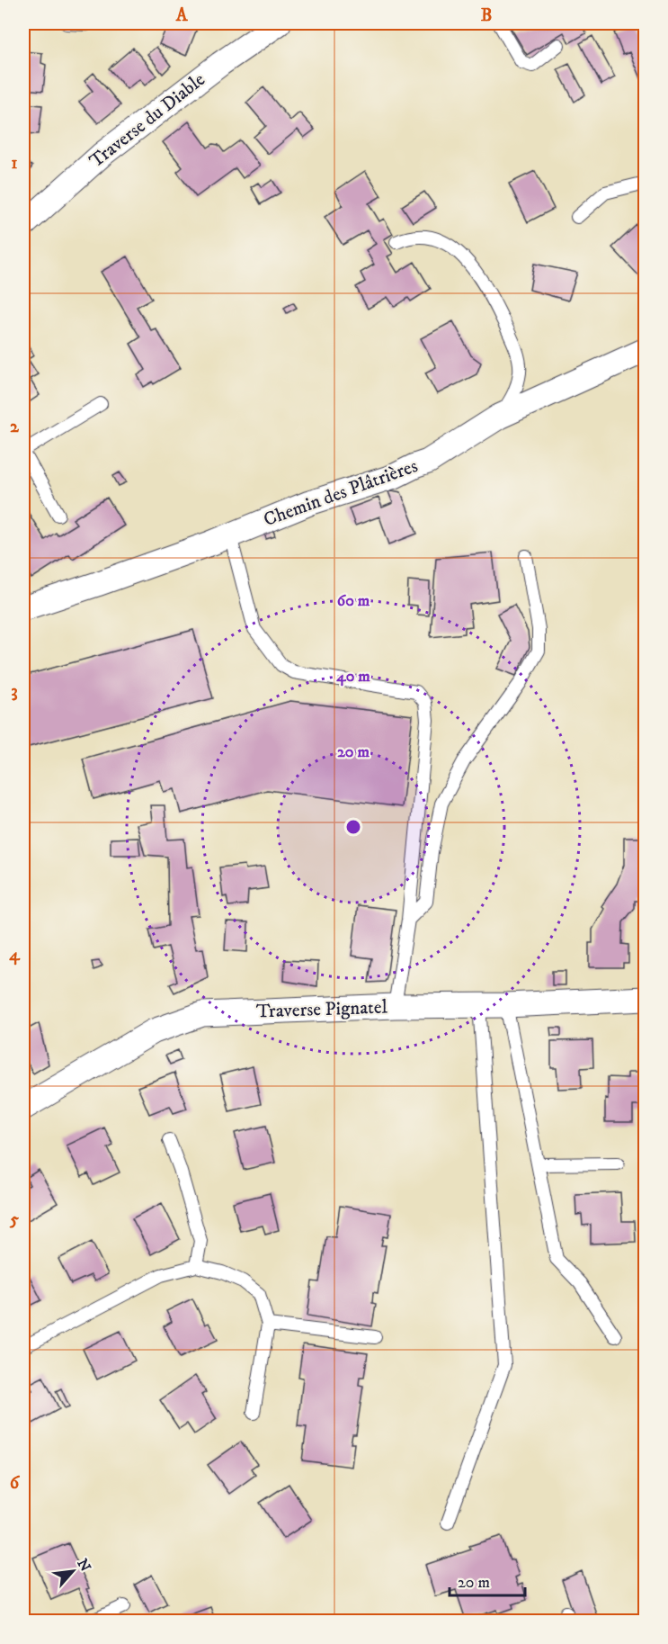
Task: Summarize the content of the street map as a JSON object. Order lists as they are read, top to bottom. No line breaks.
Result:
{"streets":{"street":["Traverse du Diable","Chemin des Plâtrières","Traverse Pignatel"]},"scale_bar":"20 m","north":"top right","grid":{"columns":["A","B"],"rows":["1","2","3","4","5","6"]},"rings":["60 m","40 m","20 m"]}
